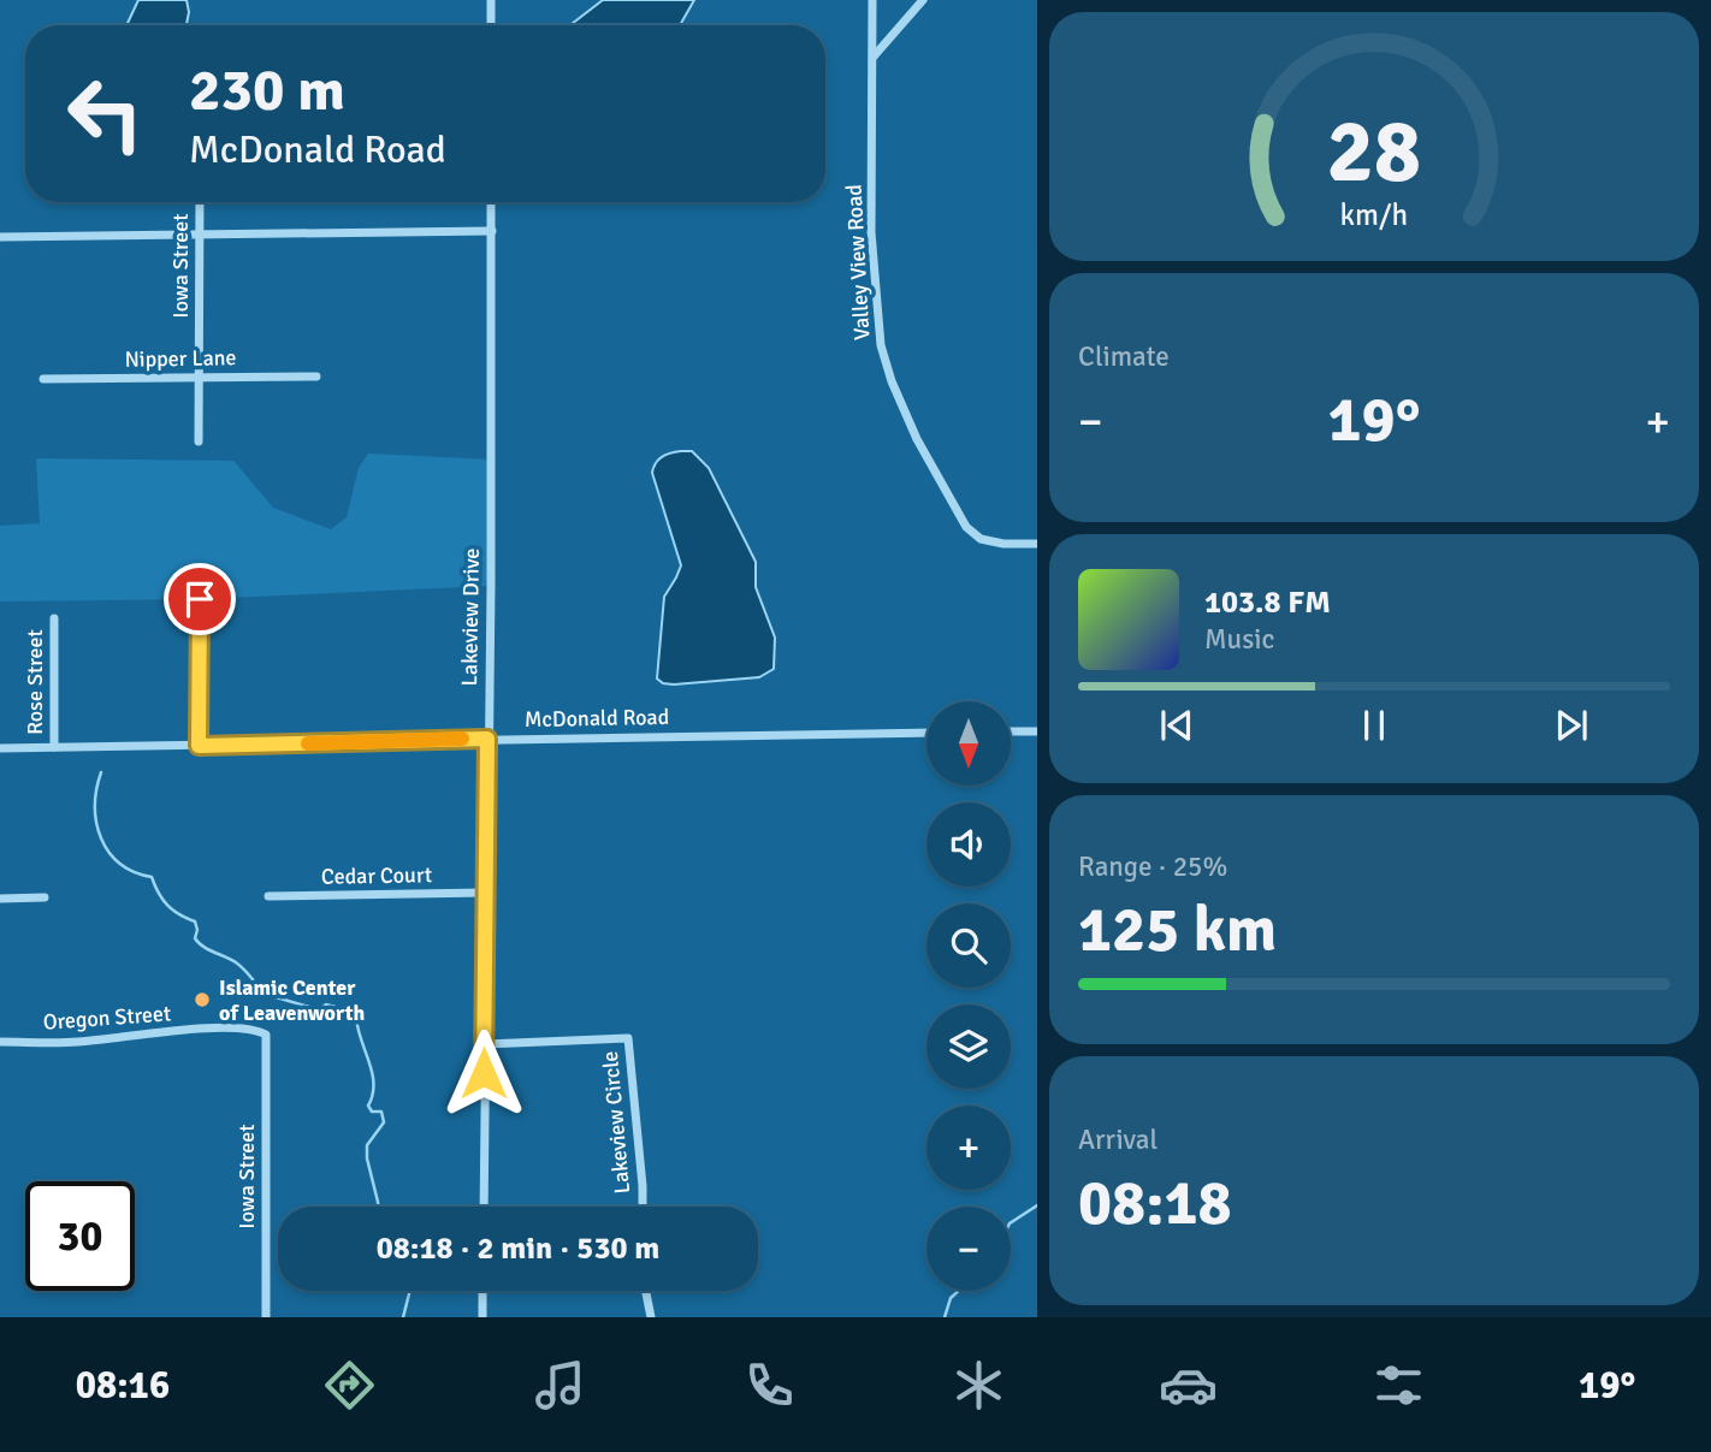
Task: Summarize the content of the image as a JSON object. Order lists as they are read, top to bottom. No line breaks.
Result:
{"streets":{"street":["Valley View Road","Iowa Street","Nipper Lane","Lakeview Drive","Rose Street","McDonald Road","Cedar Court","Oregon Street","Lakeview Circle"]},"crossings":[["Iowa Street","Nipper Lane"],["Iowa Street","Oregon Street"],["Lakeview Drive","McDonald Road"],["Lakeview Drive","Cedar Court"],["Lakeview Drive","Lakeview Circle"],["Rose Street","McDonald Road"]],"places":["Islamic Center of Leavenworth"],"north":"bottom","page":{"turn":["230 m","McDonald Road"],"tile":["Climate",["Range · 25%","125 km"],["Arrival","08:18"]],"heat":["−","19°","+"],"song":["103.8 FM","Music"],"map_buttons":["+","−"],"limit":"30","trip":"08:18 · 2 min · 530 m","tabs":["08:16","19°"],"gauge":["28","km/h"]}}
